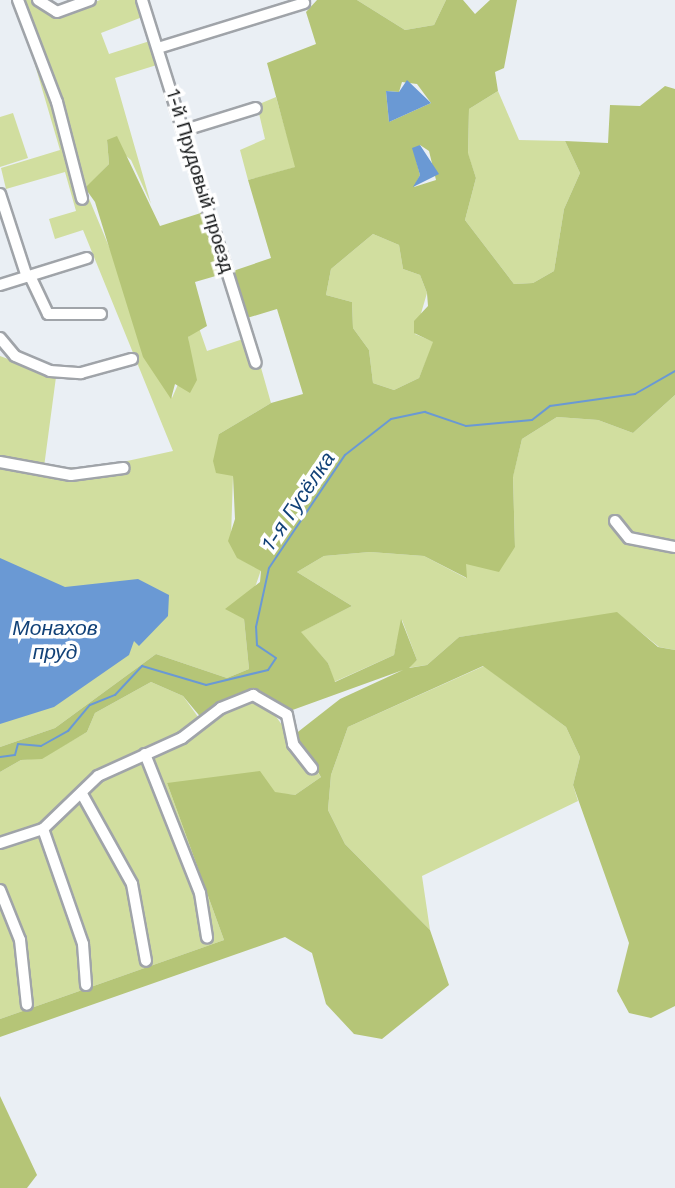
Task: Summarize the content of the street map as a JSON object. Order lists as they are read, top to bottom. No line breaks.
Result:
{"streets":{"street":["1-й Прудовый проезд"]},"water":["1-я Гусёлка","Монахов пруд"]}
